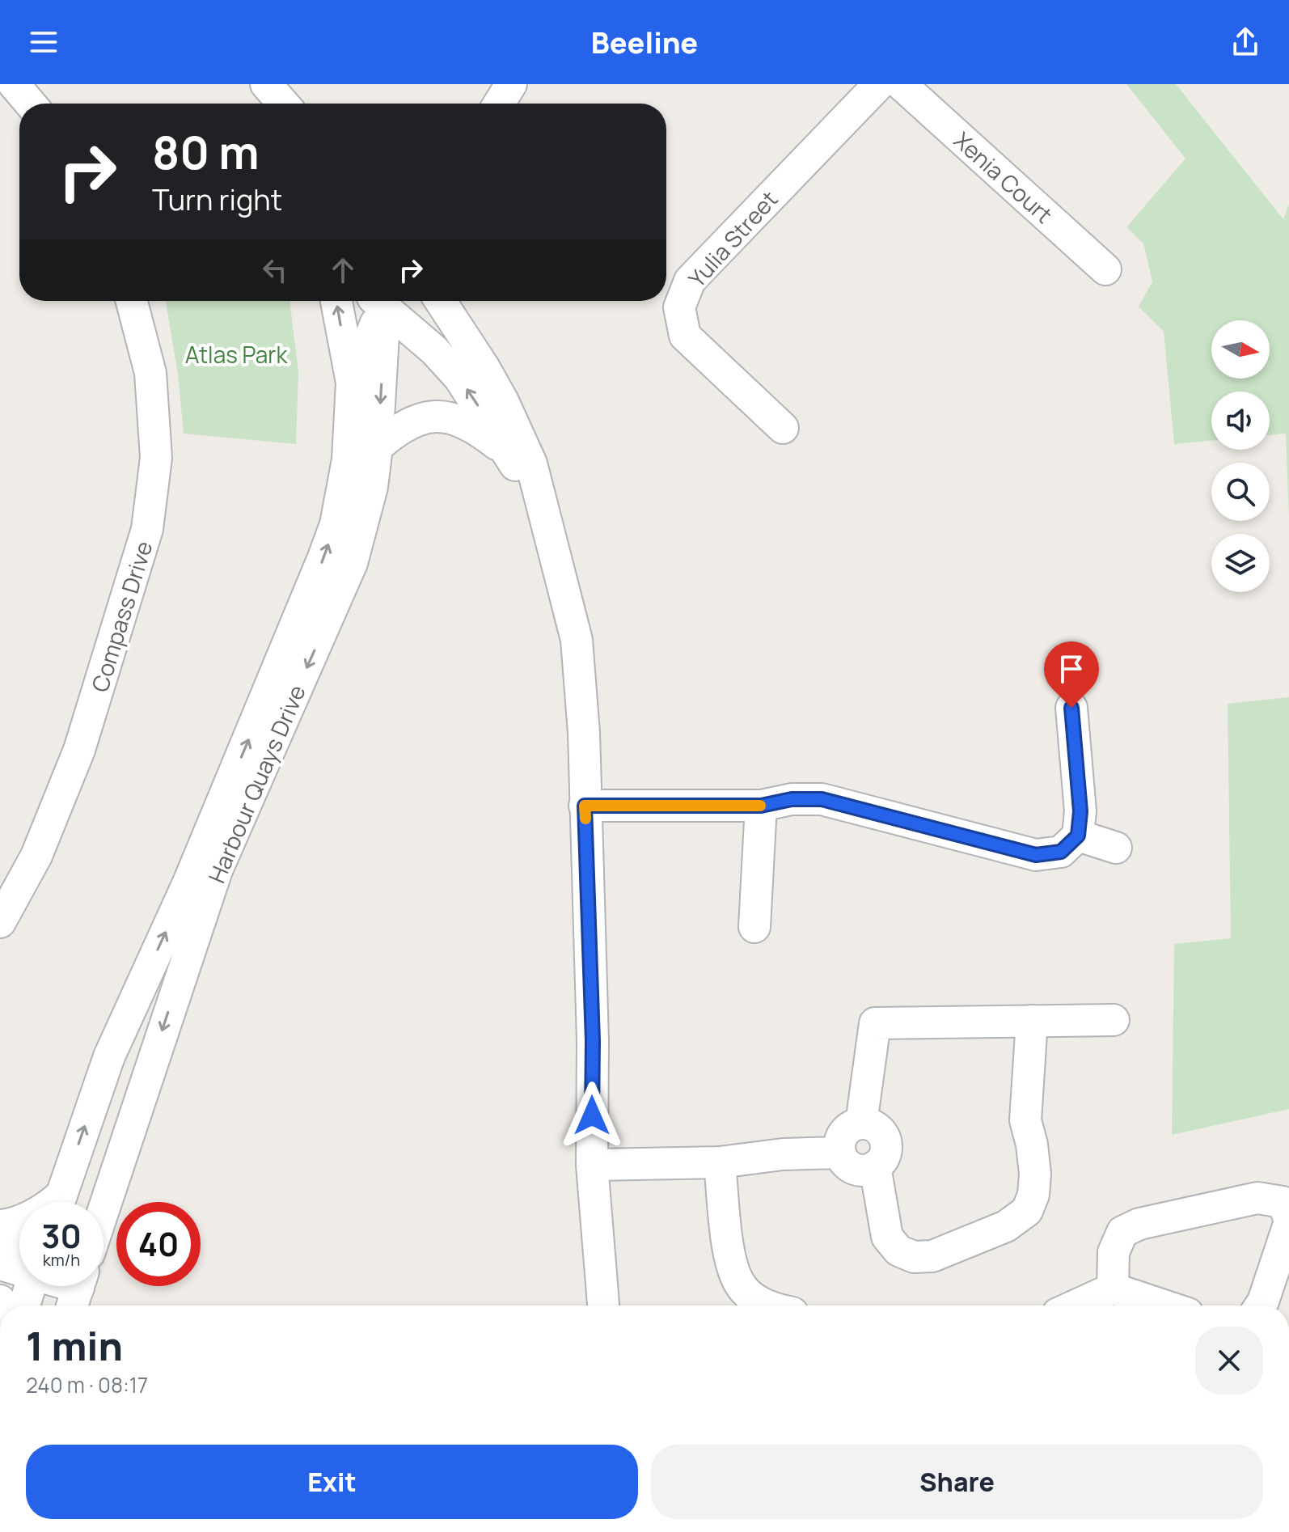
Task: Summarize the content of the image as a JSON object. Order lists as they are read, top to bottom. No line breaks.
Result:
{"streets":{"street":["Xenia Court","Yulia Street","Compass Drive","Harbour Quays Drive"]},"parks":["Atlas Park"],"north":"right","page":{"header":"Beeline","turn":["80 m","Turn right"],"speed":"30 km/h","limit":"40","heading":["1 min","240 m · 08:17"],"buttons":["Exit","Share"]}}
